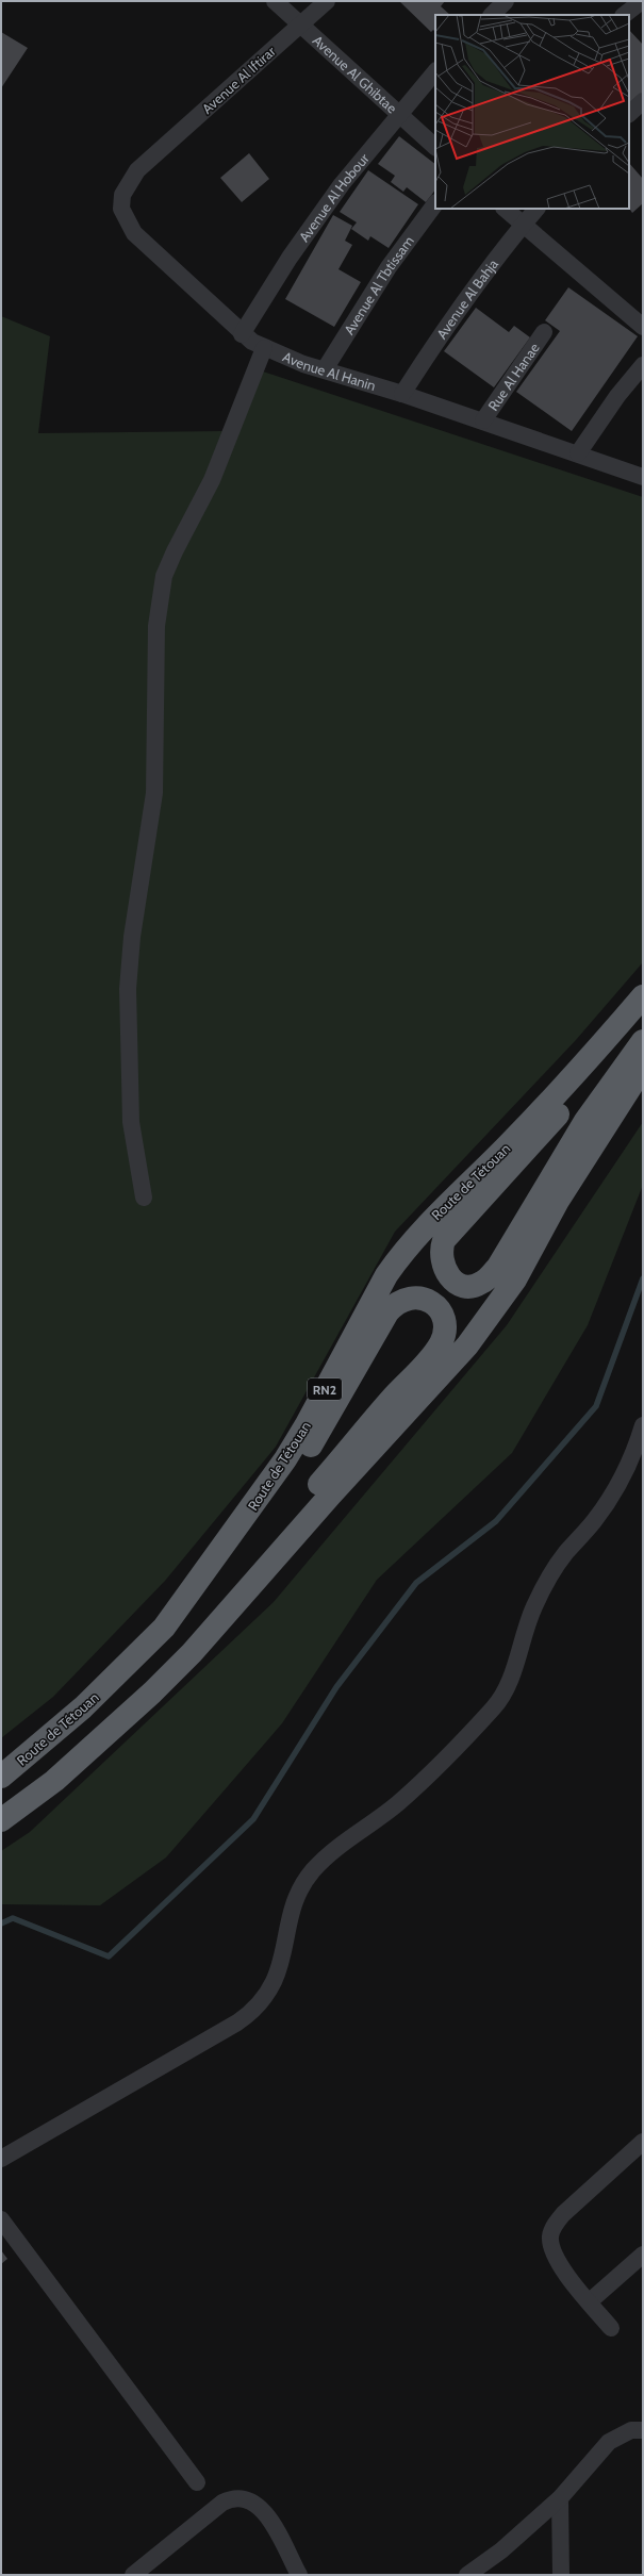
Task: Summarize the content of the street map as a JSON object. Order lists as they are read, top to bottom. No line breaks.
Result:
{"streets":{"highway":["Route de Tétouan","RN2"],"street":["Avenue Al Ghibtae","Avenue Al Iftirar","Avenue Al Hobour","Avenue Al Tbtissam","Avenue Al Bahja","Avenue Al Hanin","Rue Al Hanae"]},"crossings":[["Avenue Al Ghibtae","Avenue Al Iftirar"],["Avenue Al Ghibtae","Avenue Al Hobour"],["Avenue Al Iftirar","Avenue Al Hanin"],["Avenue Al Hobour","Avenue Al Hanin"],["Avenue Al Tbtissam","Avenue Al Hanin"],["Avenue Al Bahja","Avenue Al Hanin"],["Avenue Al Hanin","Rue Al Hanae"]]}
